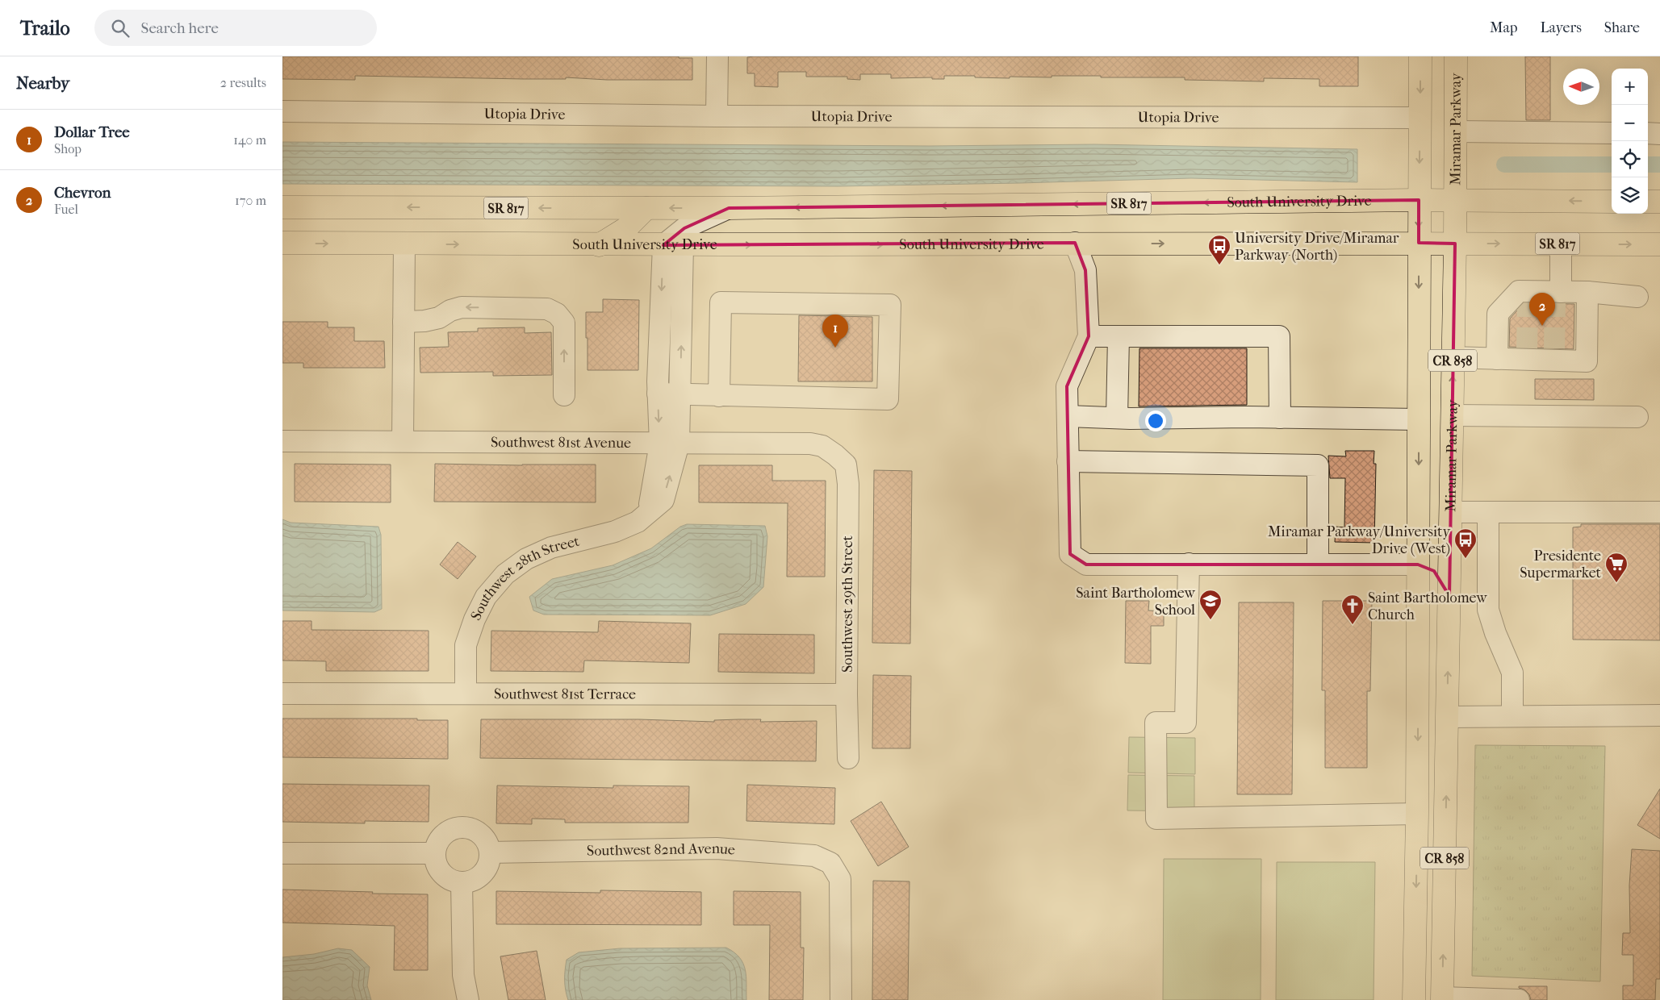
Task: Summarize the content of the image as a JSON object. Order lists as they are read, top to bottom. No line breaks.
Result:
{"streets":{"main road":["Miramar Parkway","South University Drive","SR 817","CR 858"],"street":["Utopia Drive","Southwest 81st Avenue","Southwest 28th Street","Southwest 29th Street","Southwest 81st Terrace","Southwest 82nd Avenue"]},"crossings":[["Utopia Drive","CR 858"],["Miramar Parkway","South University Drive"],["South University Drive","CR 858"],["South University Drive","Southwest 28th Street"],["Southwest 81st Avenue","Southwest 28th Street"],["Southwest 81st Avenue","Southwest 29th Street"],["Southwest 28th Street","Southwest 81st Terrace"],["Southwest 29th Street","Southwest 81st Terrace"]],"places":{"bus stop":["University Drive/Miramar Parkway (North)","Miramar Parkway/University Drive (West)"],"supermarket":["Presidente Supermarket"],"school or university":["Saint Bartholomew School"],"church":["Saint Bartholomew Church"]},"north":"left","page":{"header":"Trailo","search":"Search here","nav":["Map","Layers","Share"],"heading":["Nearby","2 results"],"map_buttons":["+","−"],"list":[{"mark":"1","name":"Dollar Tree","note":"Shop","value":"140 m"},{"mark":"2","name":"Chevron","note":"Fuel","value":"170 m"}],"pins":["2","1"]}}
